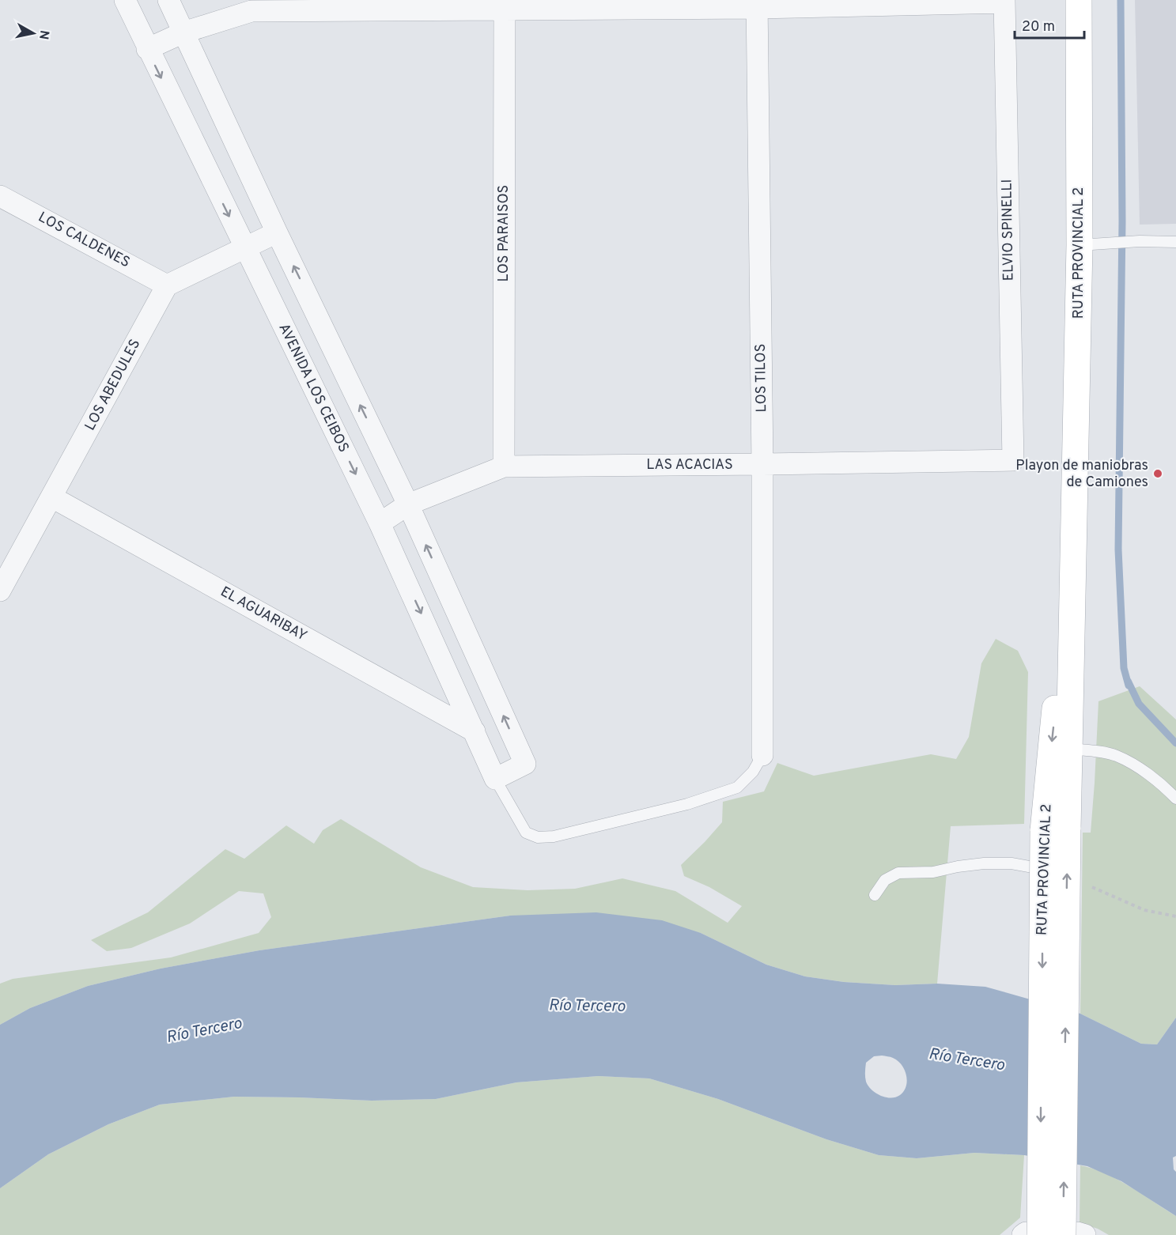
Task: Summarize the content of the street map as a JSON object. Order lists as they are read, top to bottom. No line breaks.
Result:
{"streets":{"main road":["RUTA PROVINCIAL 2"],"street":["ELVIO SPINELLI","LOS PARAISOS","LOS CALDENES","LOS TILOS","LOS ABEDULES","AVENIDA LOS CEIBOS","LAS ACACIAS","EL AGUARIBAY"]},"crossings":[["ELVIO SPINELLI","LAS ACACIAS"],["LOS PARAISOS","LAS ACACIAS"],["LOS CALDENES","LOS ABEDULES"],["LOS TILOS","LAS ACACIAS"],["LOS ABEDULES","EL AGUARIBAY"],["AVENIDA LOS CEIBOS","LAS ACACIAS"],["AVENIDA LOS CEIBOS","EL AGUARIBAY"]],"water":["Río Tercero"],"places":["Playon de maniobras de Camiones"],"scale_bar":"20 m","north":"right"}
